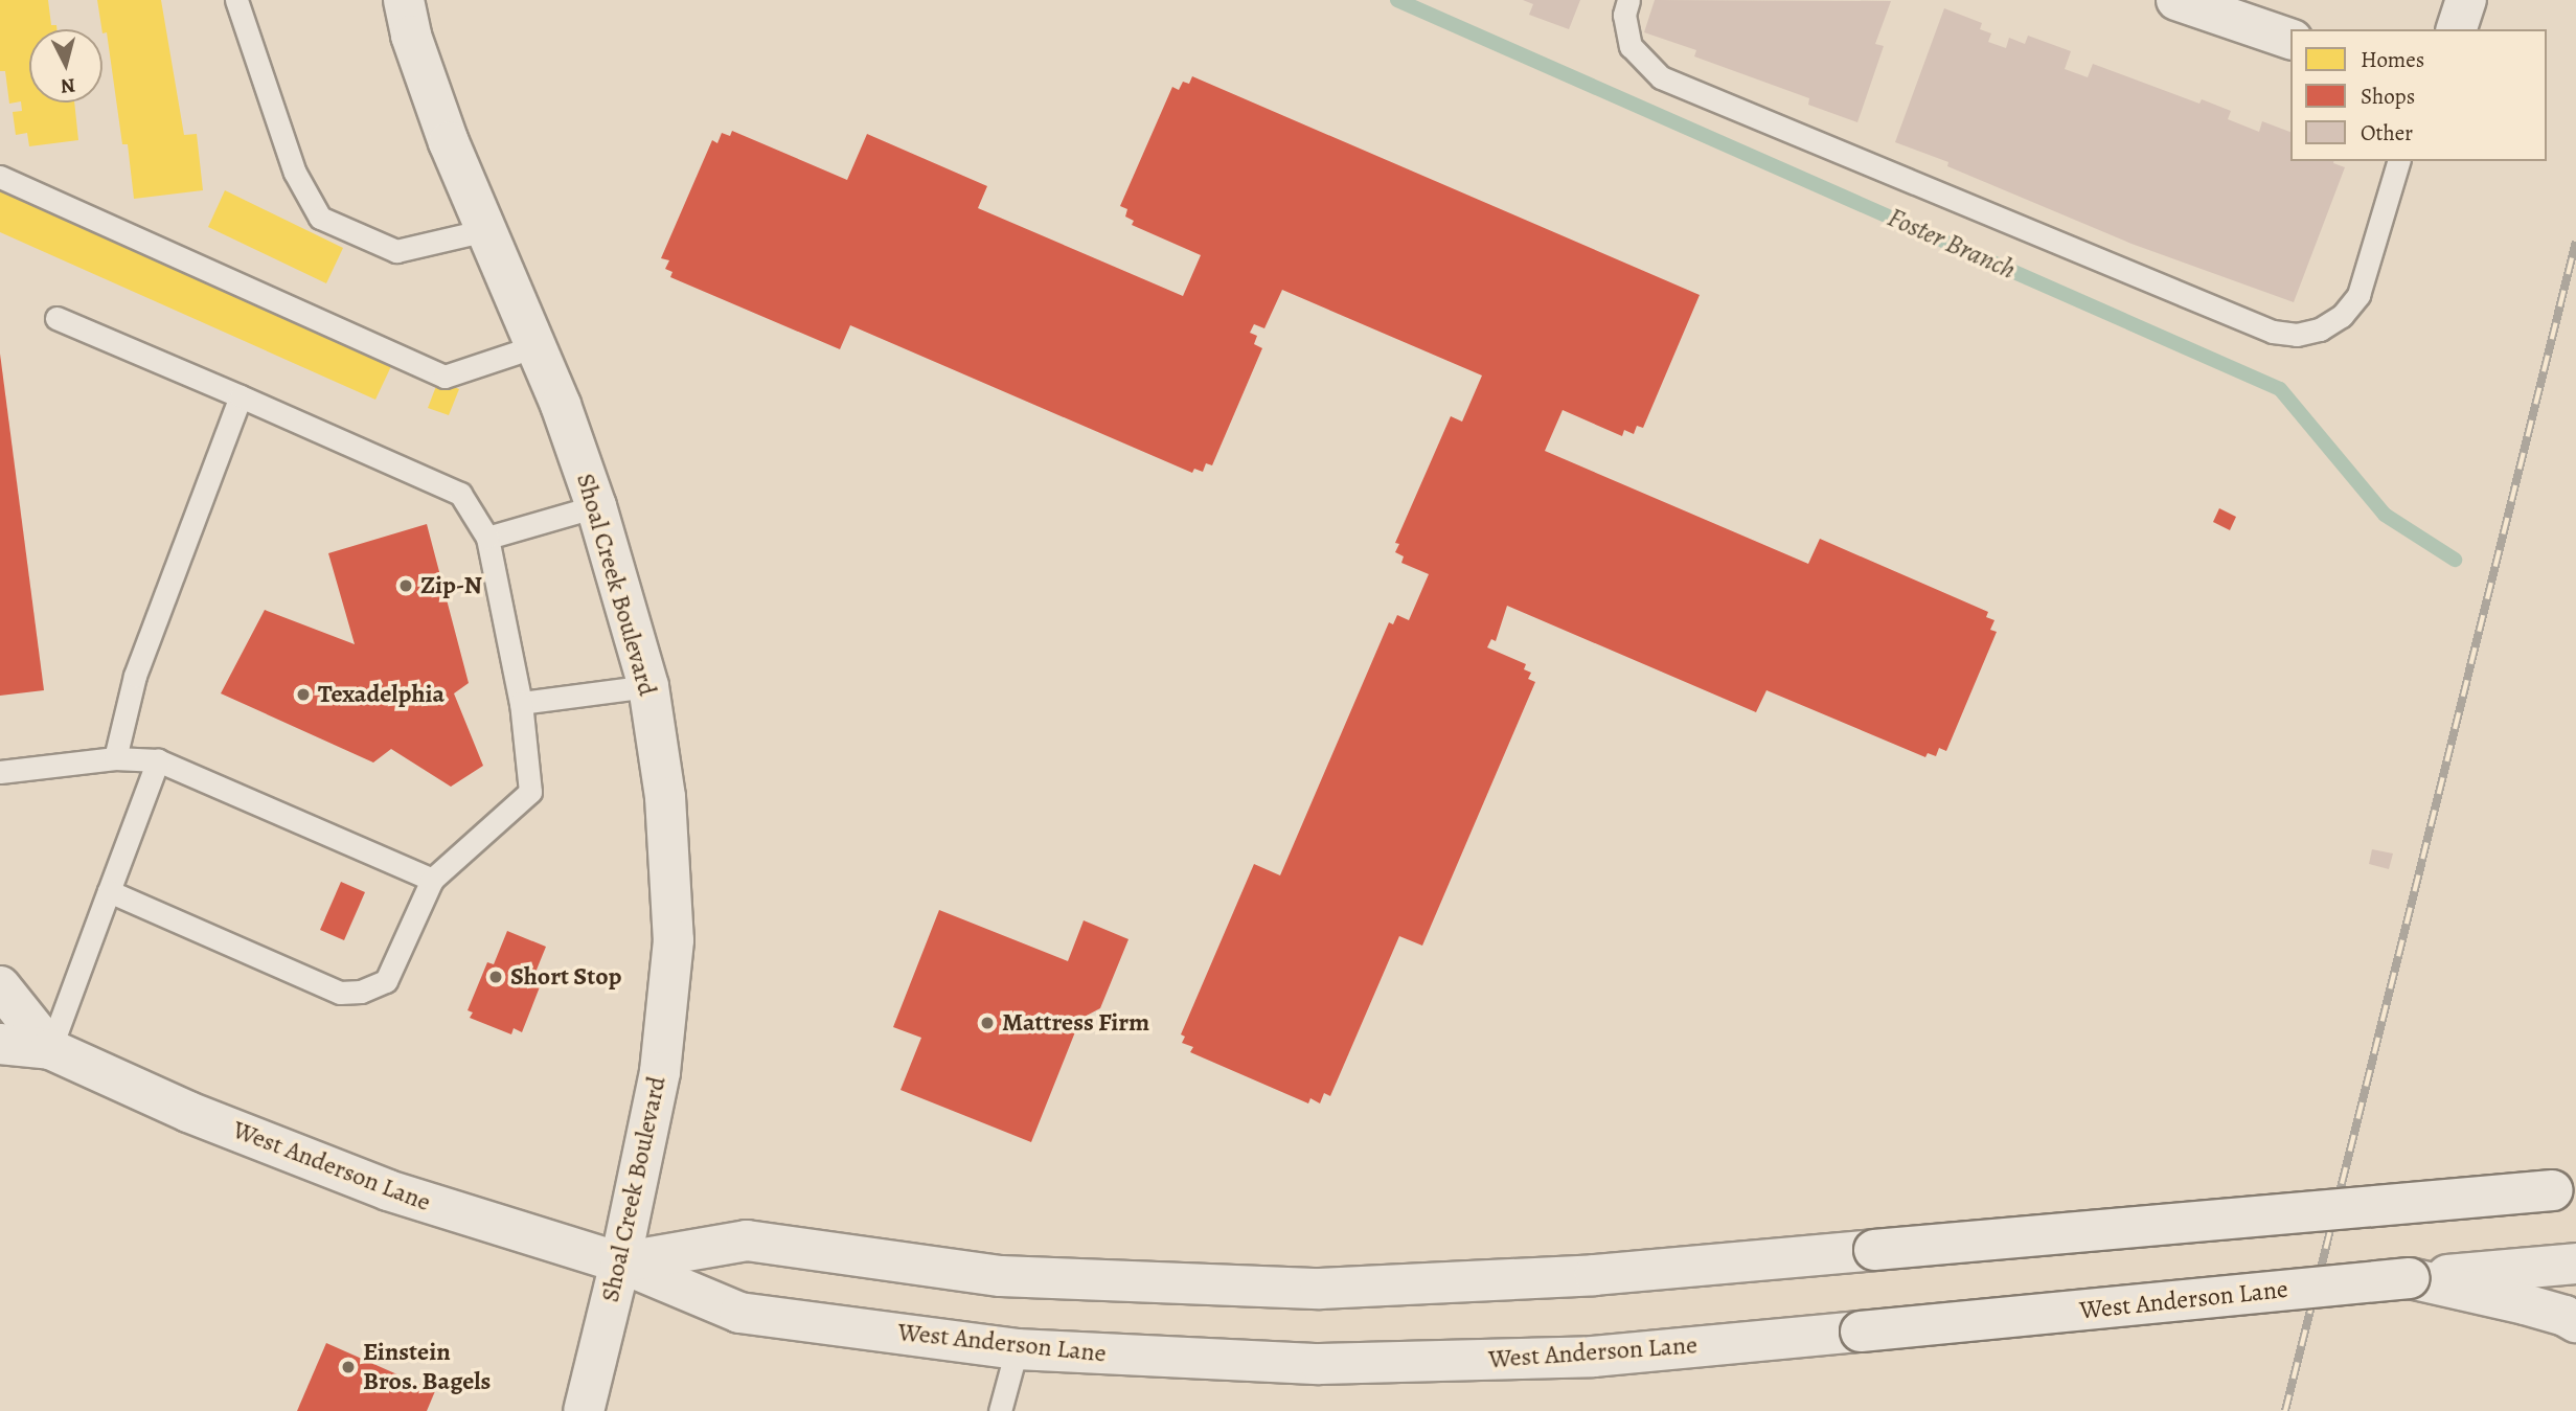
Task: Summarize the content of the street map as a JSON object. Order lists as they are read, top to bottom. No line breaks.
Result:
{"streets":{"main road":["Shoal Creek Boulevard","West Anderson Lane"]},"crossings":[["Shoal Creek Boulevard","West Anderson Lane"]],"water":["Foster Branch"],"places":["Zip-N","Texadelphia","Short Stop","Mattress Firm","Einstein Bros. Bagels"],"legend":["Homes","Shops","Other"],"north":"bottom"}
